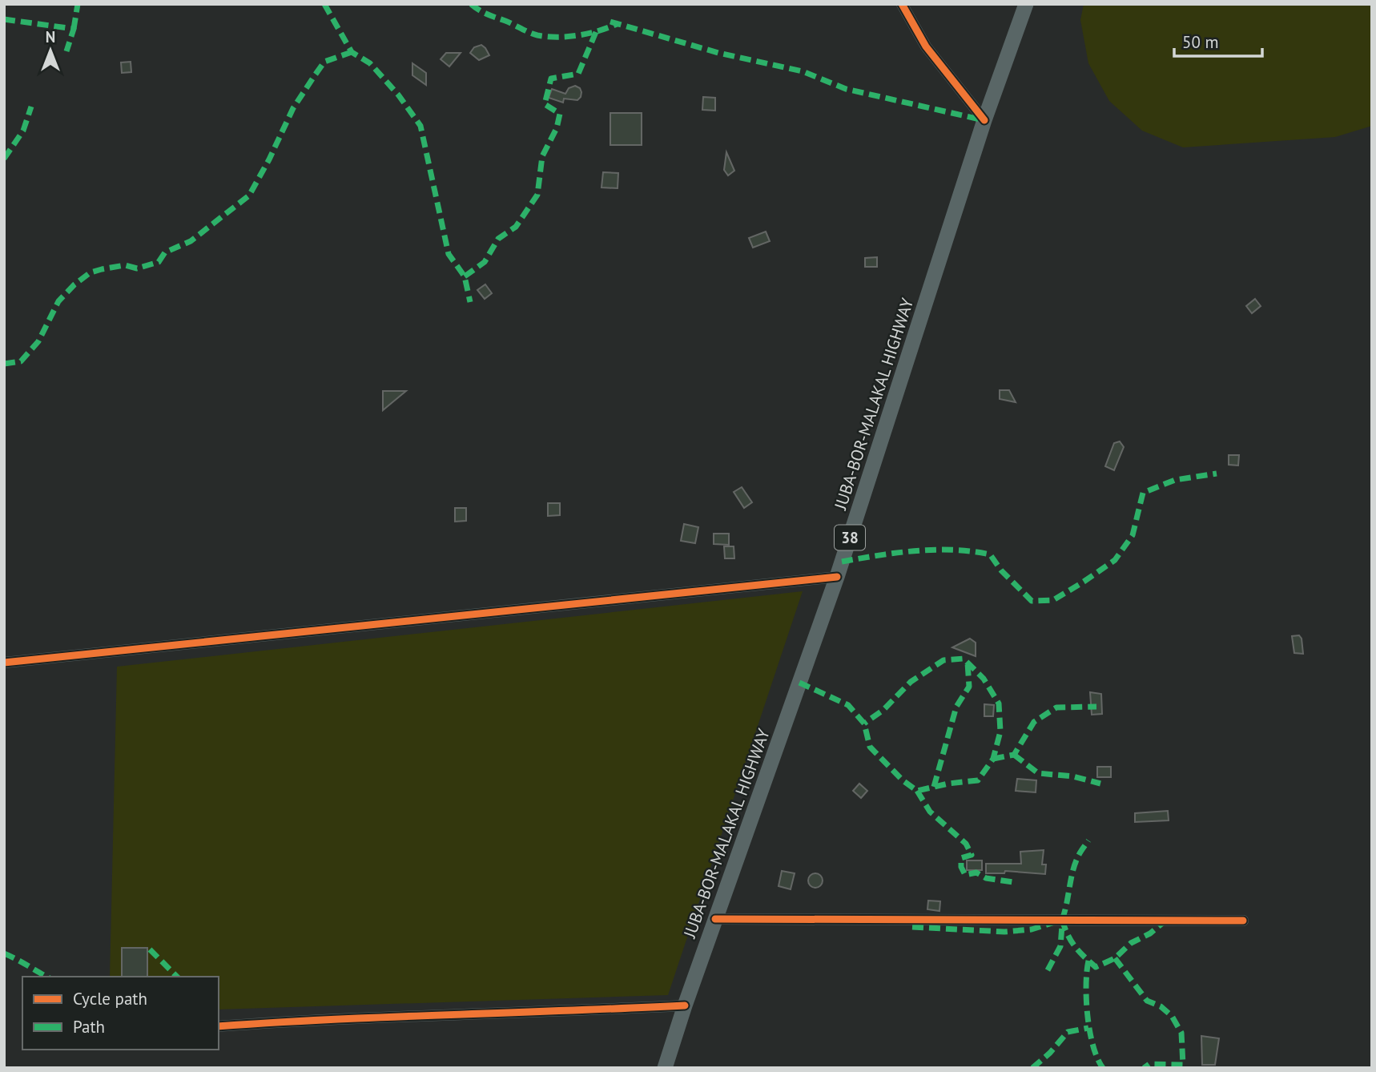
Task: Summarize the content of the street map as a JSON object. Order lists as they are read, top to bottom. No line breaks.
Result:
{"streets":{"main road":["JUBA-BOR-MALAKAL HIGHWAY","38"]},"legend":["Cycle path","Path"],"scale_bar":"50 m","north":"top"}
